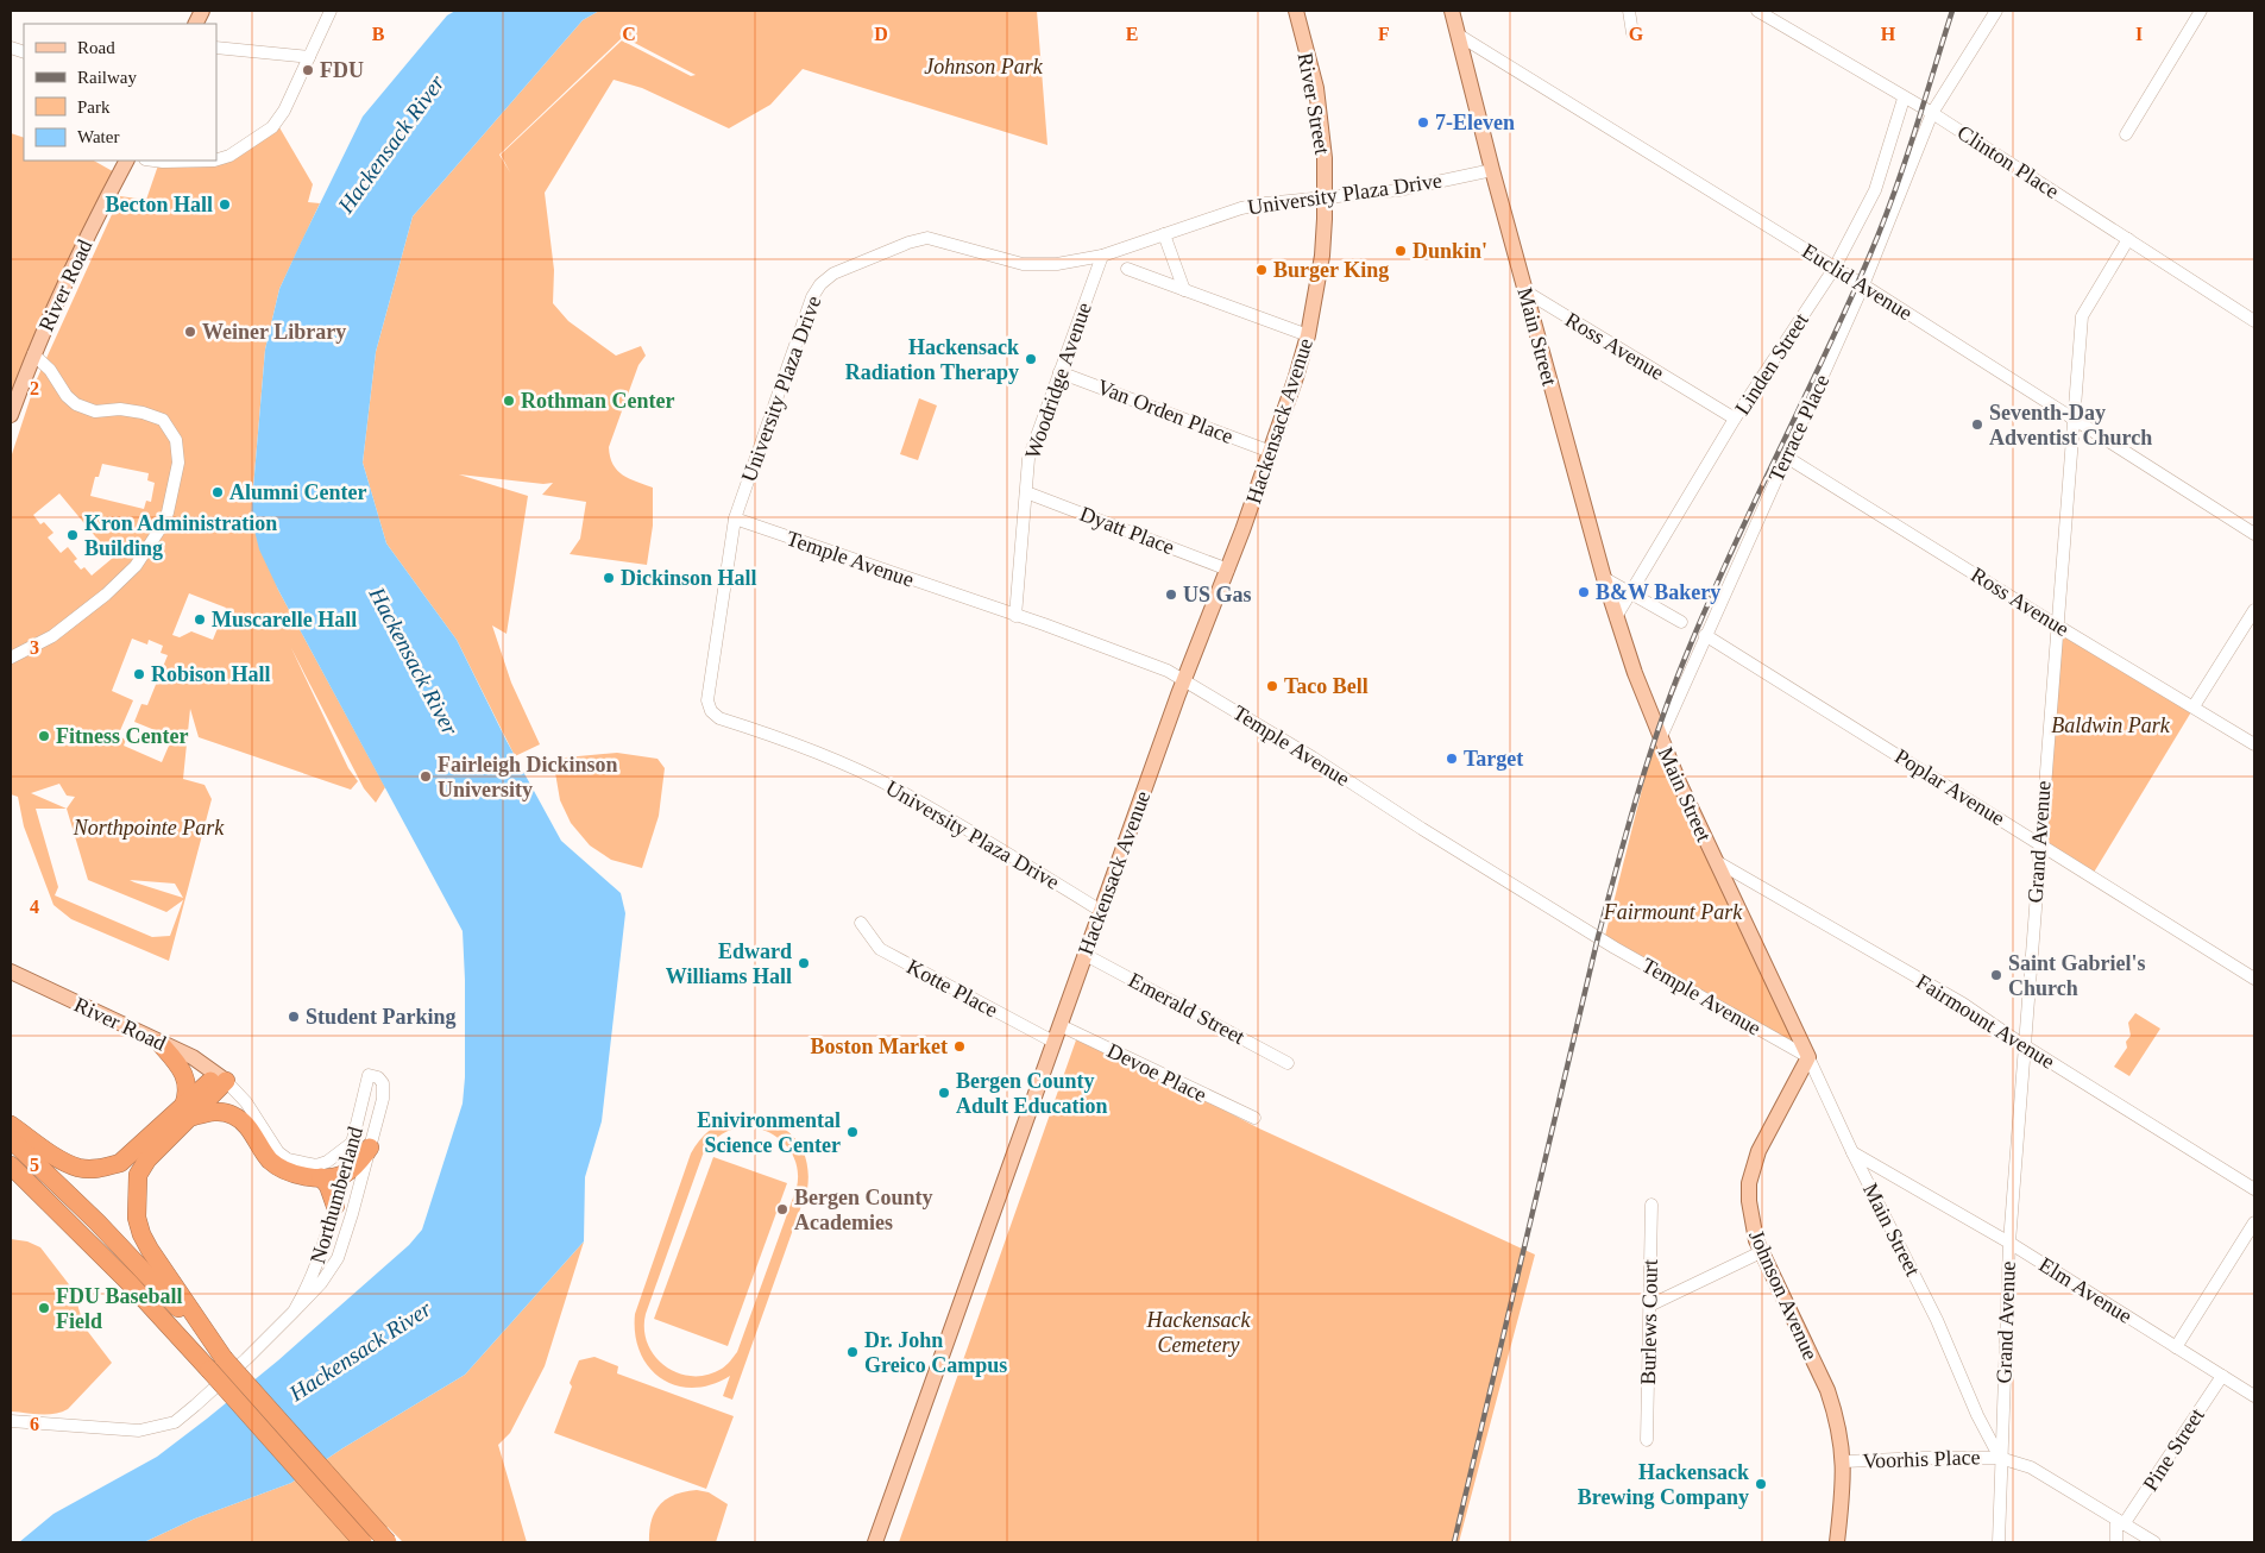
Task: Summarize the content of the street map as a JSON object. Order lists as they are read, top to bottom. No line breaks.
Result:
{"streets":{"main road":["River Street","River Road","Main Street","Hackensack Avenue","Johnson Avenue"],"street":["Clinton Place","University Plaza Drive","Euclid Avenue","Ross Avenue","Linden Street","Woodridge Avenue","Van Orden Place","Terrace Place","Dyatt Place","Temple Avenue","Poplar Avenue","Grand Avenue","Kotte Place","Emerald Street","Fairmount Avenue","Devoe Place","Northumberland","Elm Avenue","Burlews Court","Pine Street","Voorhis Place"]},"crossings":[["River Street","University Plaza Drive"],["River Street","Hackensack Avenue"],["Clinton Place","Linden Street"],["Clinton Place","Terrace Place"],["Clinton Place","Grand Avenue"],["University Plaza Drive","Main Street"],["University Plaza Drive","Woodridge Avenue"],["University Plaza Drive","Hackensack Avenue"],["University Plaza Drive","Temple Avenue"],["Euclid Avenue","Main Street"],["Euclid Avenue","Linden Street"],["Euclid Avenue","Terrace Place"],["Euclid Avenue","Grand Avenue"],["Main Street","Ross Avenue"],["Main Street","Linden Street"],["Main Street","Terrace Place"],["Main Street","Temple Avenue"],["Main Street","Grand Avenue"],["Main Street","Fairmount Avenue"],["Main Street","Elm Avenue"],["Main Street","Johnson Avenue"],["Main Street","Voorhis Place"],["Ross Avenue","Linden Street"],["Ross Avenue","Terrace Place"],["Ross Avenue","Grand Avenue"],["Woodridge Avenue","Van Orden Place"],["Woodridge Avenue","Dyatt Place"],["Woodridge Avenue","Temple Avenue"],["Van Orden Place","Hackensack Avenue"],["Hackensack Avenue","Dyatt Place"],["Hackensack Avenue","Temple Avenue"],["Hackensack Avenue","Kotte Place"],["Hackensack Avenue","Emerald Street"],["Hackensack Avenue","Devoe Place"],["Terrace Place","Poplar Avenue"],["Temple Avenue","Johnson Avenue"],["Poplar Avenue","Grand Avenue"],["Grand Avenue","Fairmount Avenue"],["Grand Avenue","Elm Avenue"],["Grand Avenue","Voorhis Place"],["Elm Avenue","Pine Street"],["Johnson Avenue","Voorhis Place"],["Pine Street","Voorhis Place"]],"water":["Hackensack River"],"parks":["Johnson Park","Baldwin Park","Northpointe Park","Fairmount Park","Hackensack Cemetery"],"places":["FDU","7-Eleven","Becton Hall","Dunkin'","Burger King","Weiner Library","Hackensack Radiation Therapy","Rothman Center","Seventh-Day Adventist Church","Alumni Center","Kron Administration Building","Dickinson Hall","B&W Bakery","US Gas","Muscarelle Hall","Robison Hall","Taco Bell","Fitness Center","Target","Fairleigh Dickinson University","Edward Williams Hall","Saint Gabriel's Church","Student Parking","Boston Market","Bergen County Adult Education","Enivironmental Science Center","Bergen County Academies","FDU Baseball Field","Dr. John Greico Campus","Hackensack Brewing Company"],"legend":["Road","Railway","Park","Water"],"grid":{"columns":["B","C","D","E","F","G","H","I"],"rows":["2","3","4","5","6"]}}
